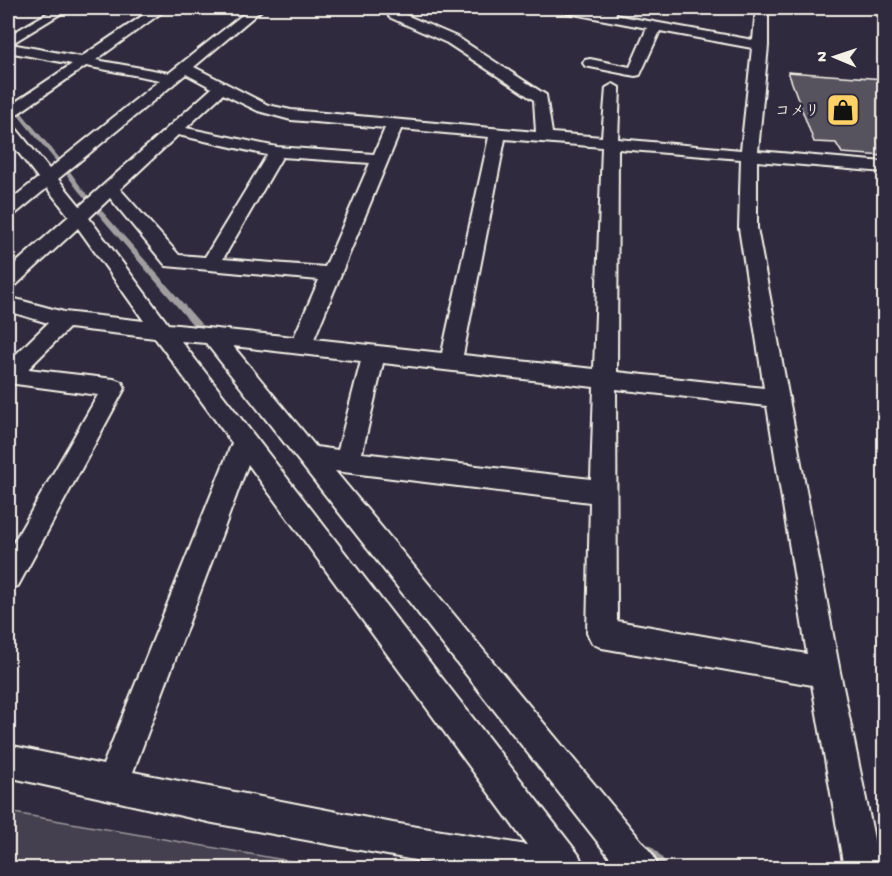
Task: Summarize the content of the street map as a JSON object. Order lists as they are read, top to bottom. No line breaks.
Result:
{"places":{"shop":["コメリ"]},"north":"left"}
